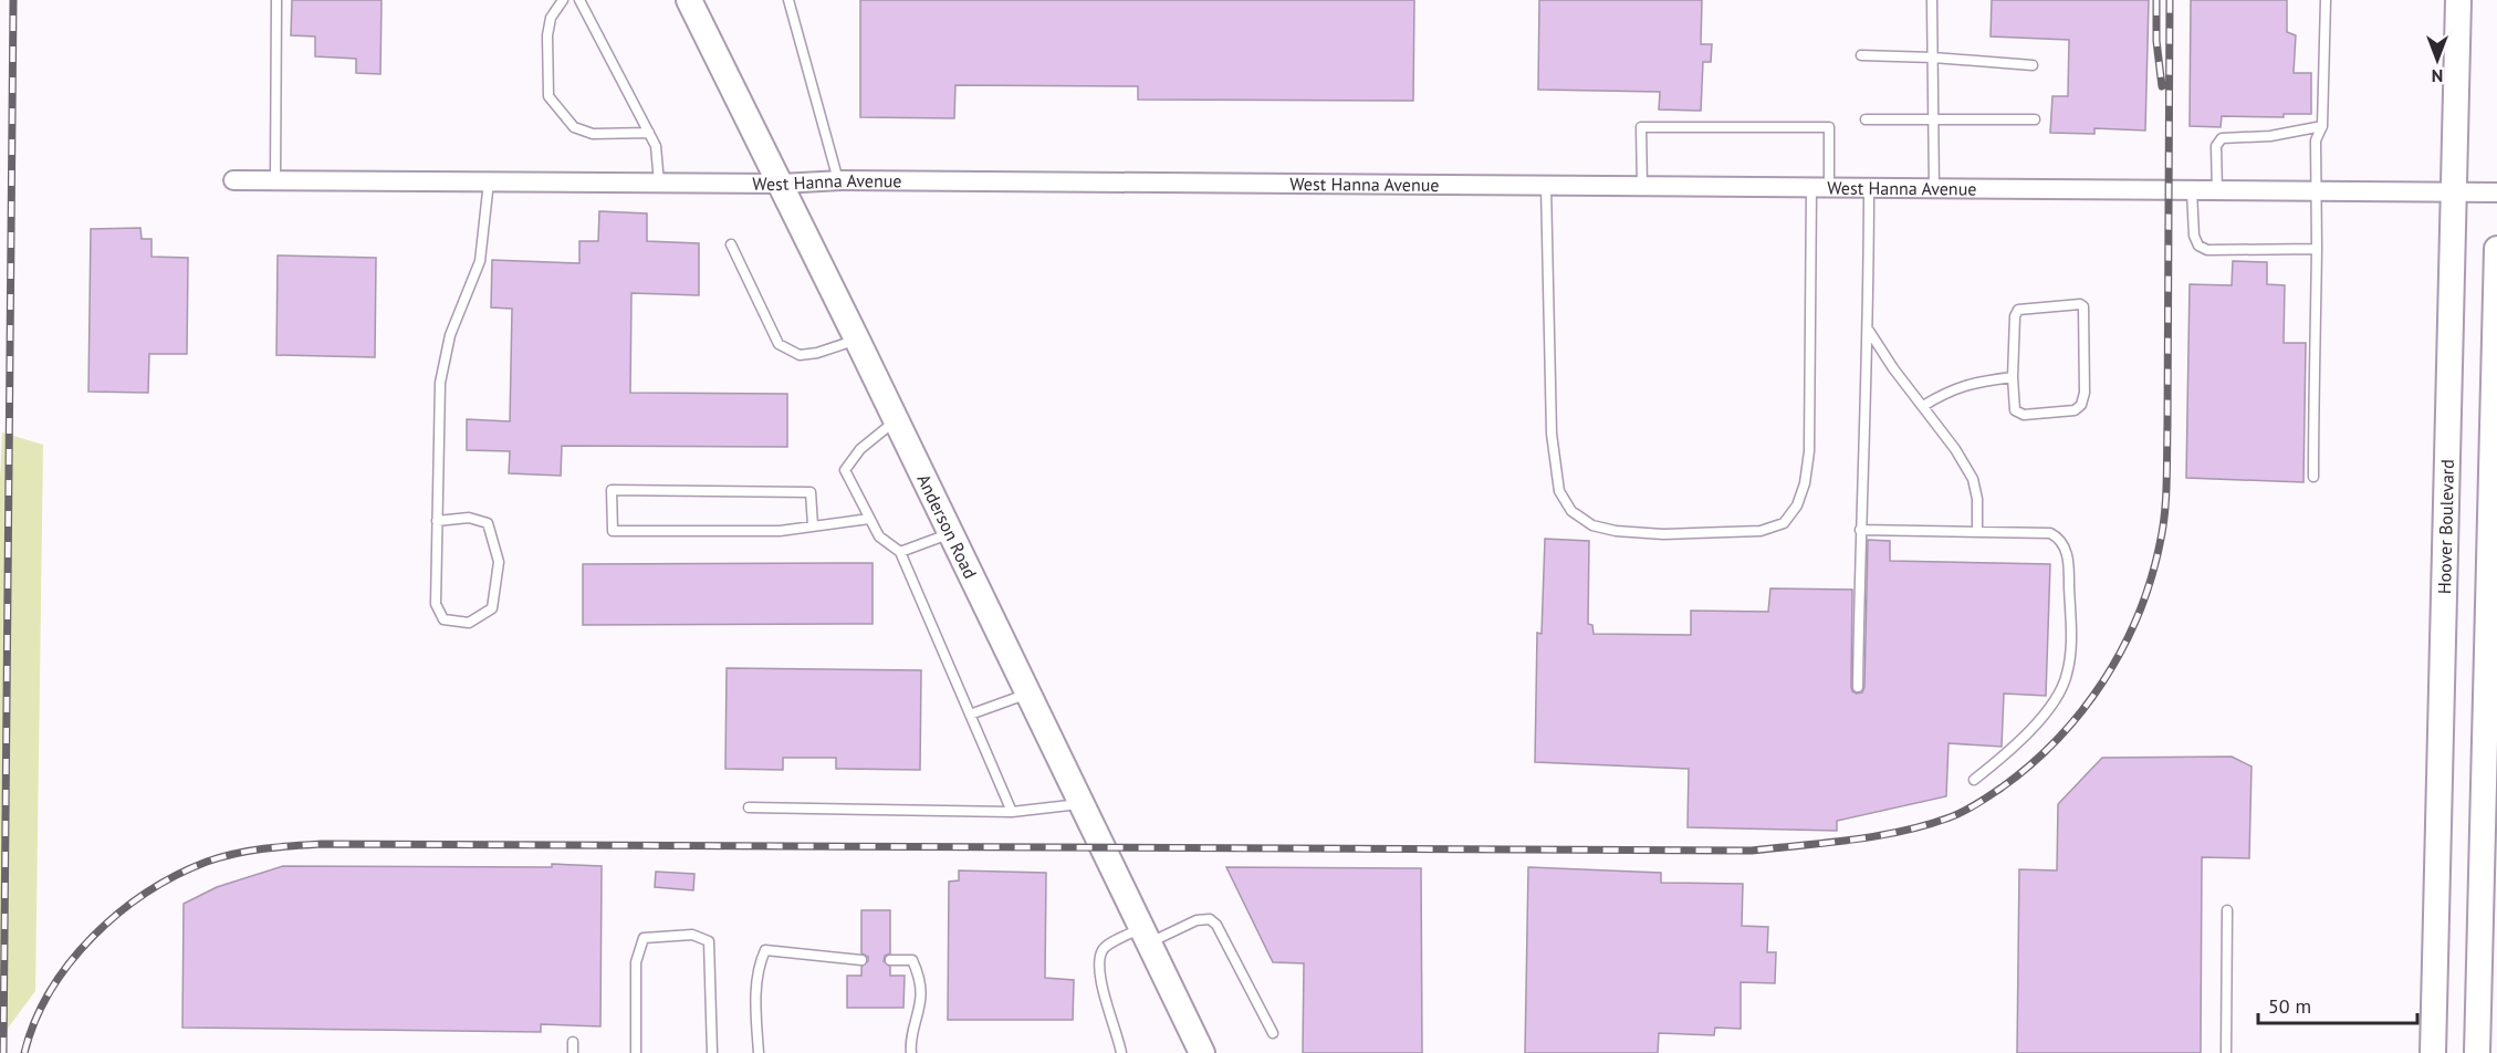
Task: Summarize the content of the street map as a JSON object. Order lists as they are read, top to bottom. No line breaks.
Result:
{"streets":{"main road":["Anderson Road","Hoover Boulevard"],"street":["West Hanna Avenue"]},"crossings":[["West Hanna Avenue","Anderson Road"],["West Hanna Avenue","Hoover Boulevard"]],"scale_bar":"50 m","north":"bottom"}
